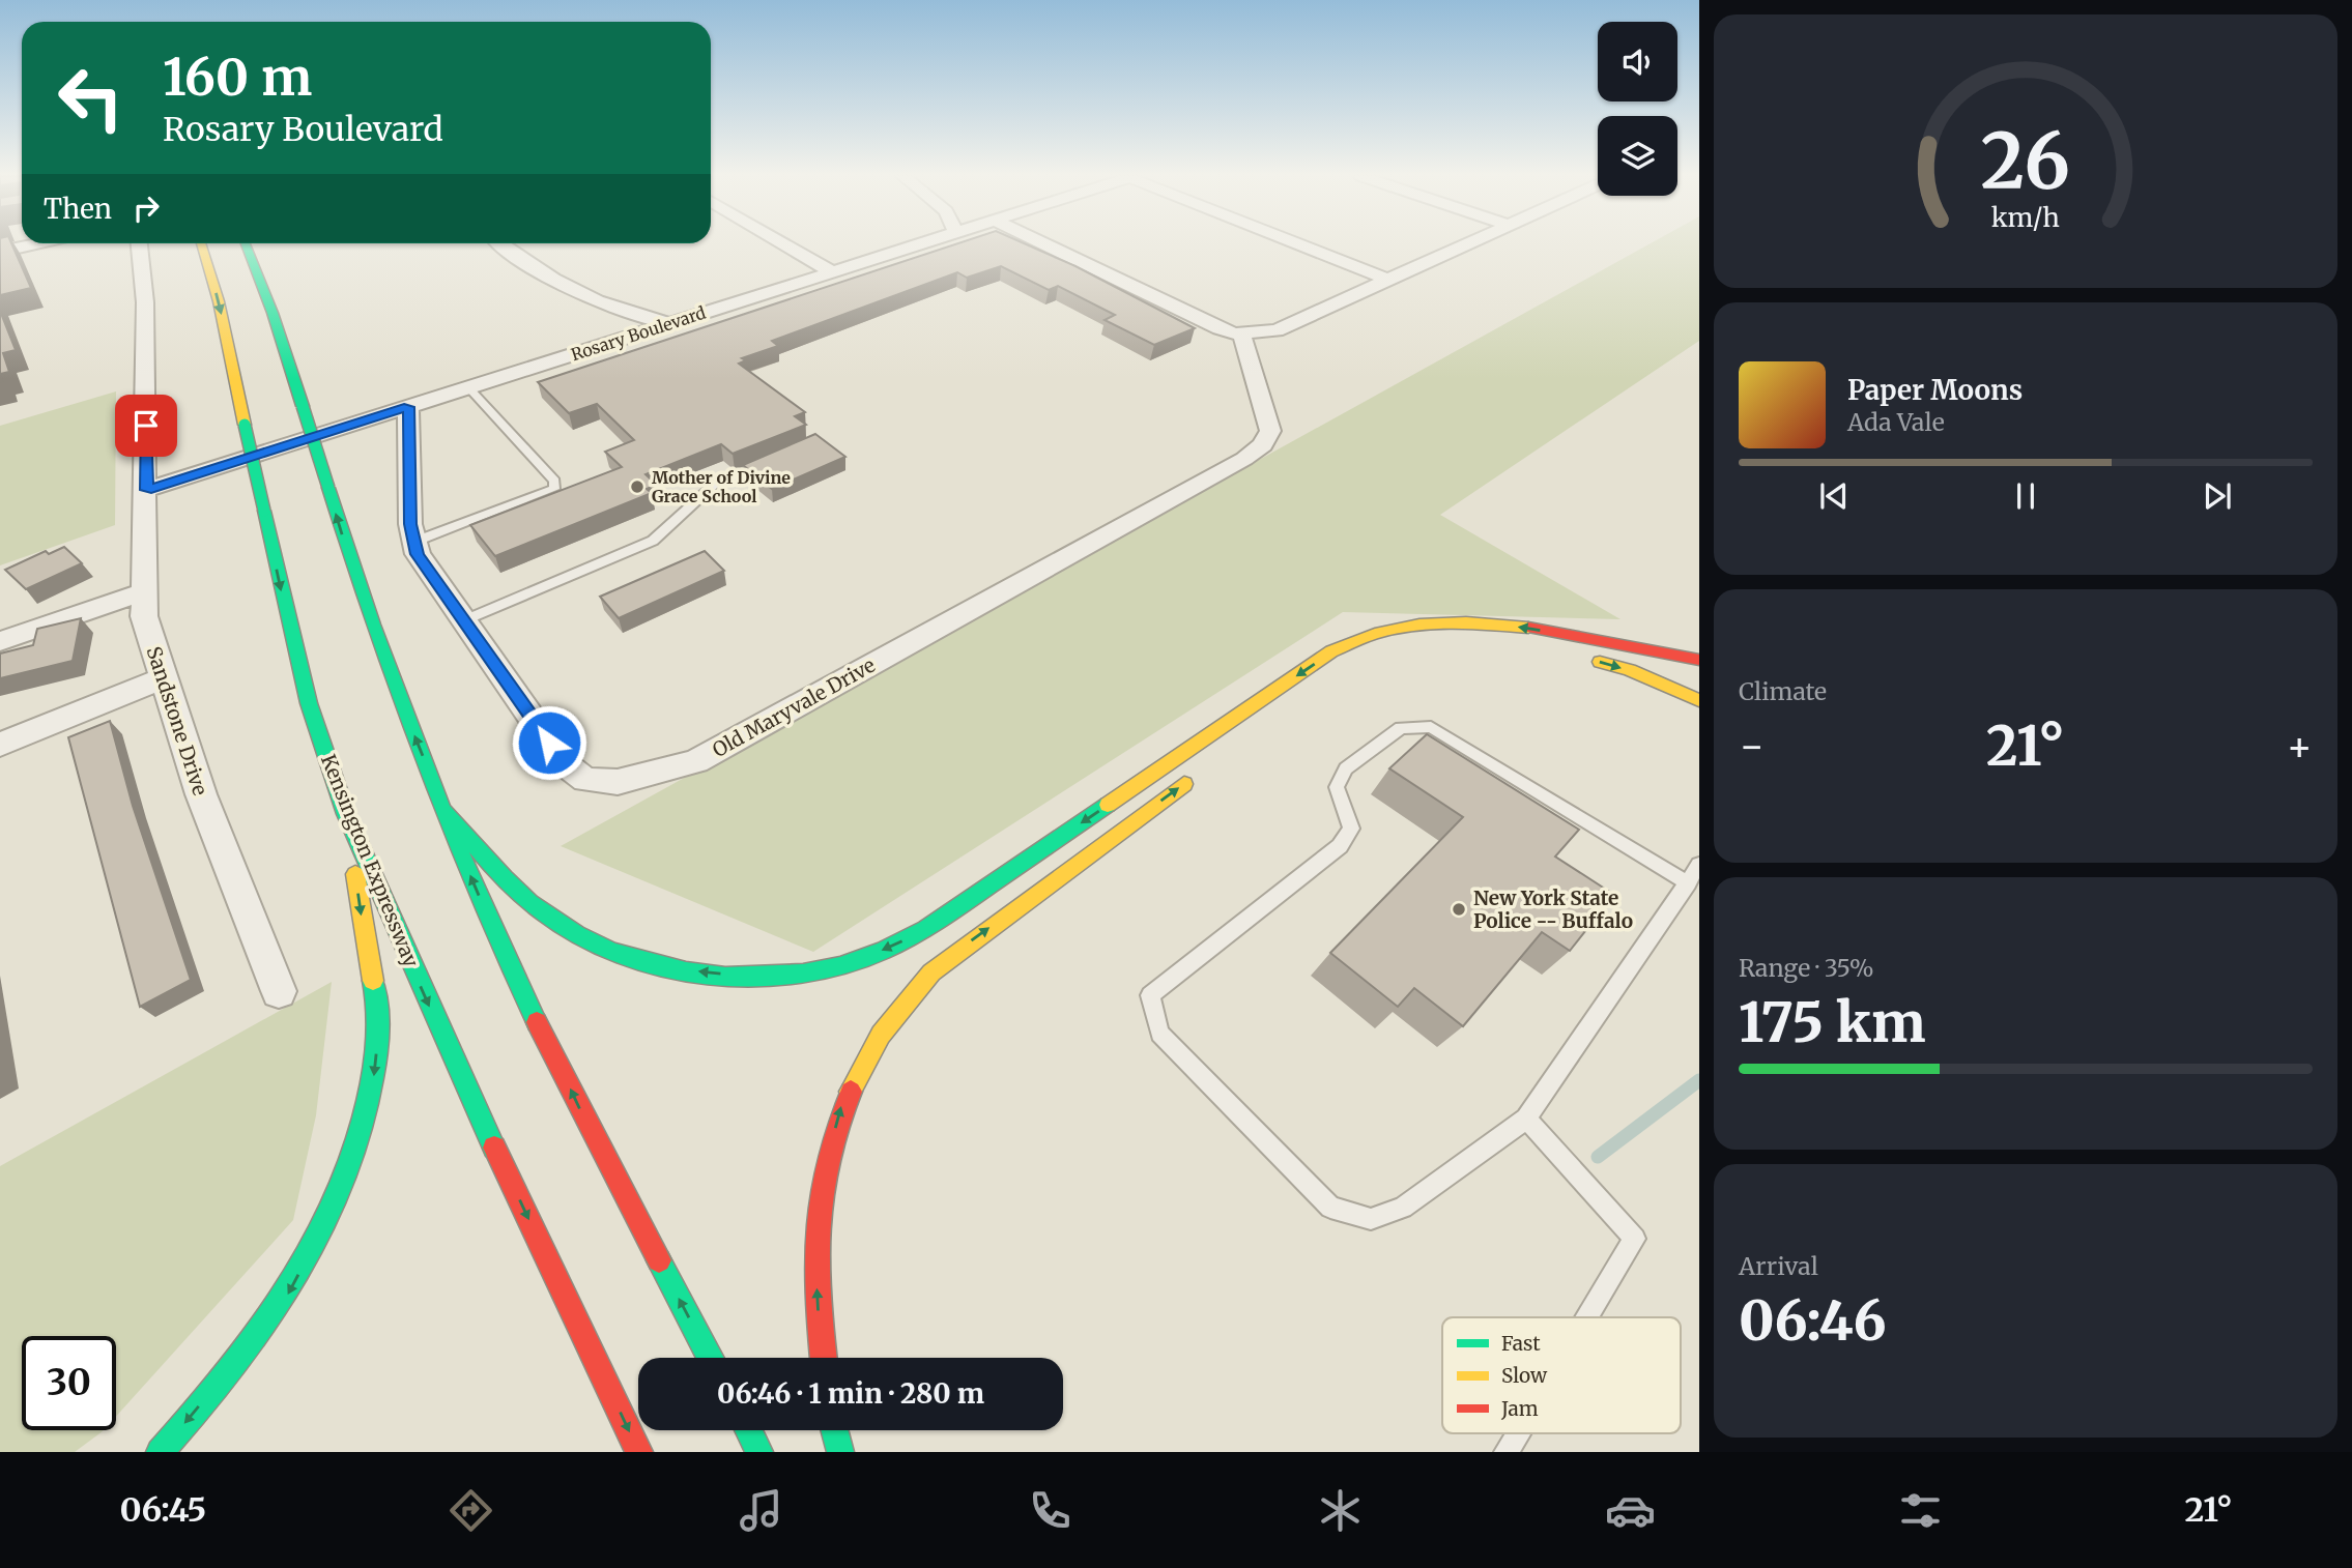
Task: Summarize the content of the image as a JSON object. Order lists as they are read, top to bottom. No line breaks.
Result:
{"streets":{"highway":["Kensington Expressway"],"street":["Rosary Boulevard","Old Maryvale Drive","Sandstone Drive"]},"crossings":[["Rosary Boulevard","Old Maryvale Drive"],["Rosary Boulevard","Sandstone Drive"]],"places":["Mother of Divine Grace School","New York State Police -- Buffalo"],"legend":["Fast","Slow","Jam"],"page":{"turn":["160 m","Rosary Boulevard"],"then":"Then","song":["Paper Moons","Ada Vale"],"tile":["Climate",["Range · 35%","175 km"],["Arrival","06:46"]],"heat":["−","21°","+"],"limit":"30","trip":"06:46 · 1 min · 280 m","tabs":["06:45","21°"],"gauge":["26","km/h"]}}
